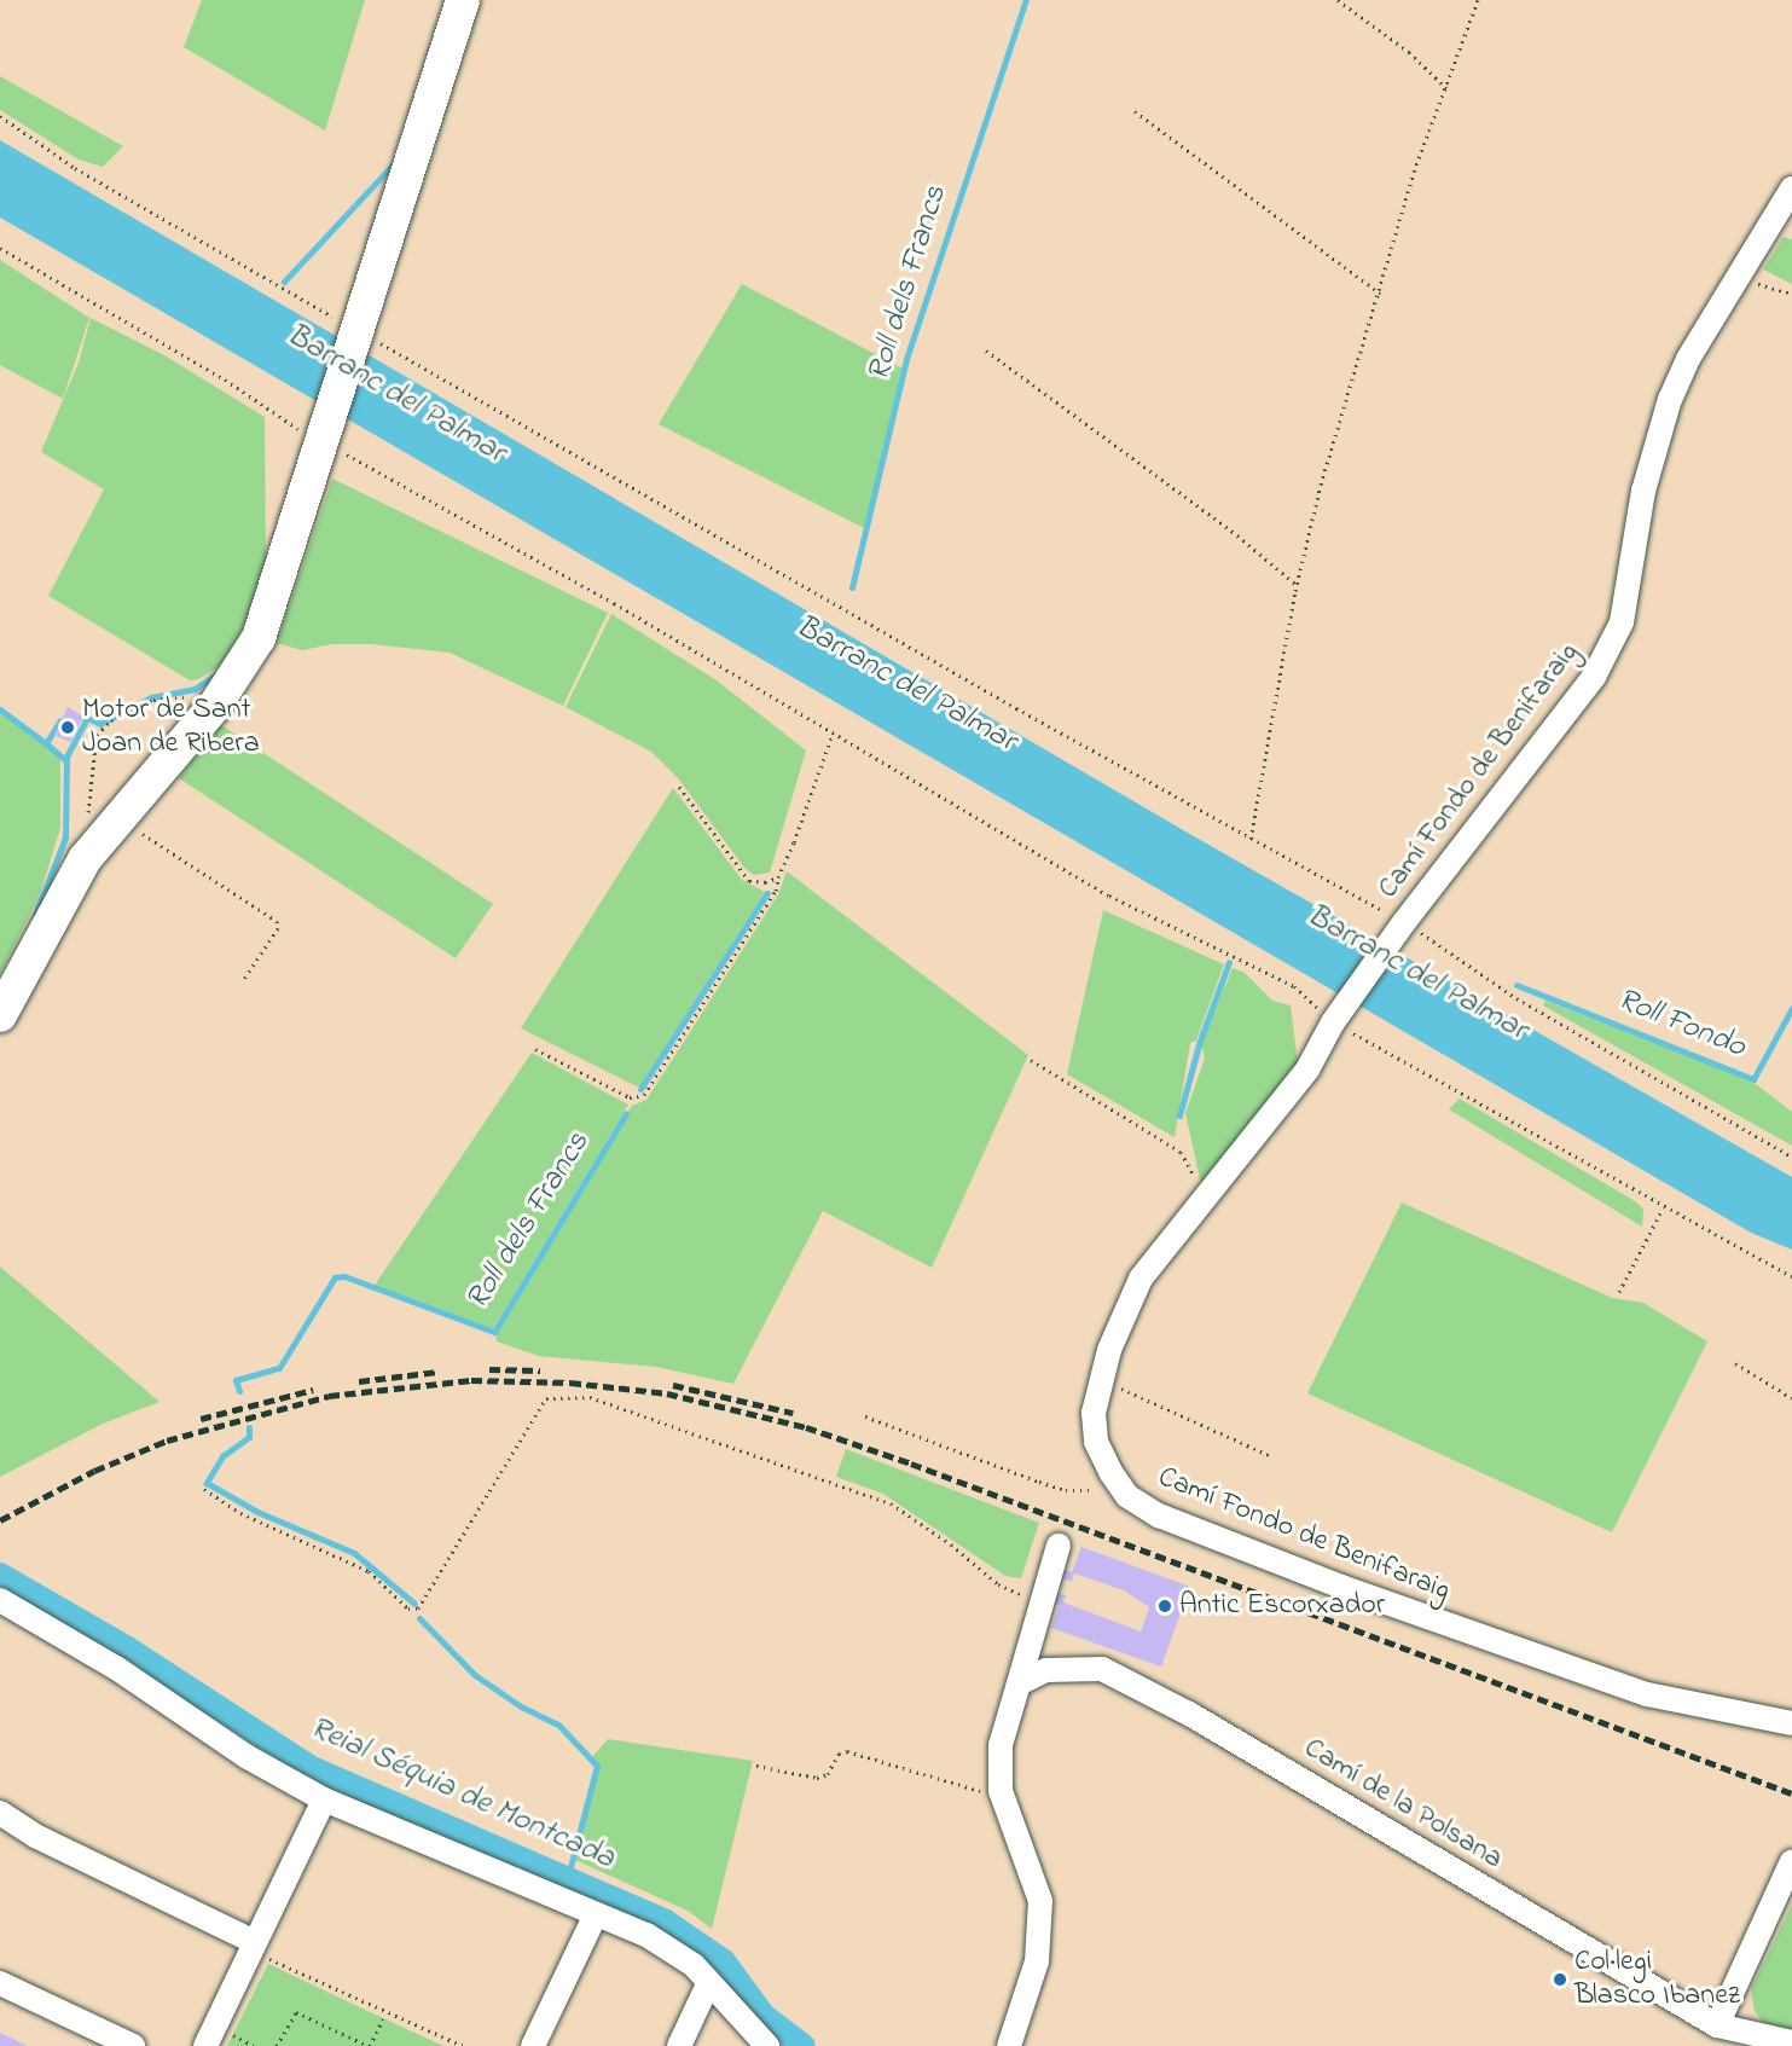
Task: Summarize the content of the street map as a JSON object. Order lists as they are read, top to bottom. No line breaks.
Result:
{"streets":{"street":["Camí Fondo de Benifaraig","Camí de la Polsana"]},"water":["Roll dels Francs","Barranc del Palmar","Roll Fondo","Reial Séquia de Montcada"],"places":["Motor de Sant Joan de Ribera","Antic Escorxador","Col·legi Blasco Ibanez"]}
